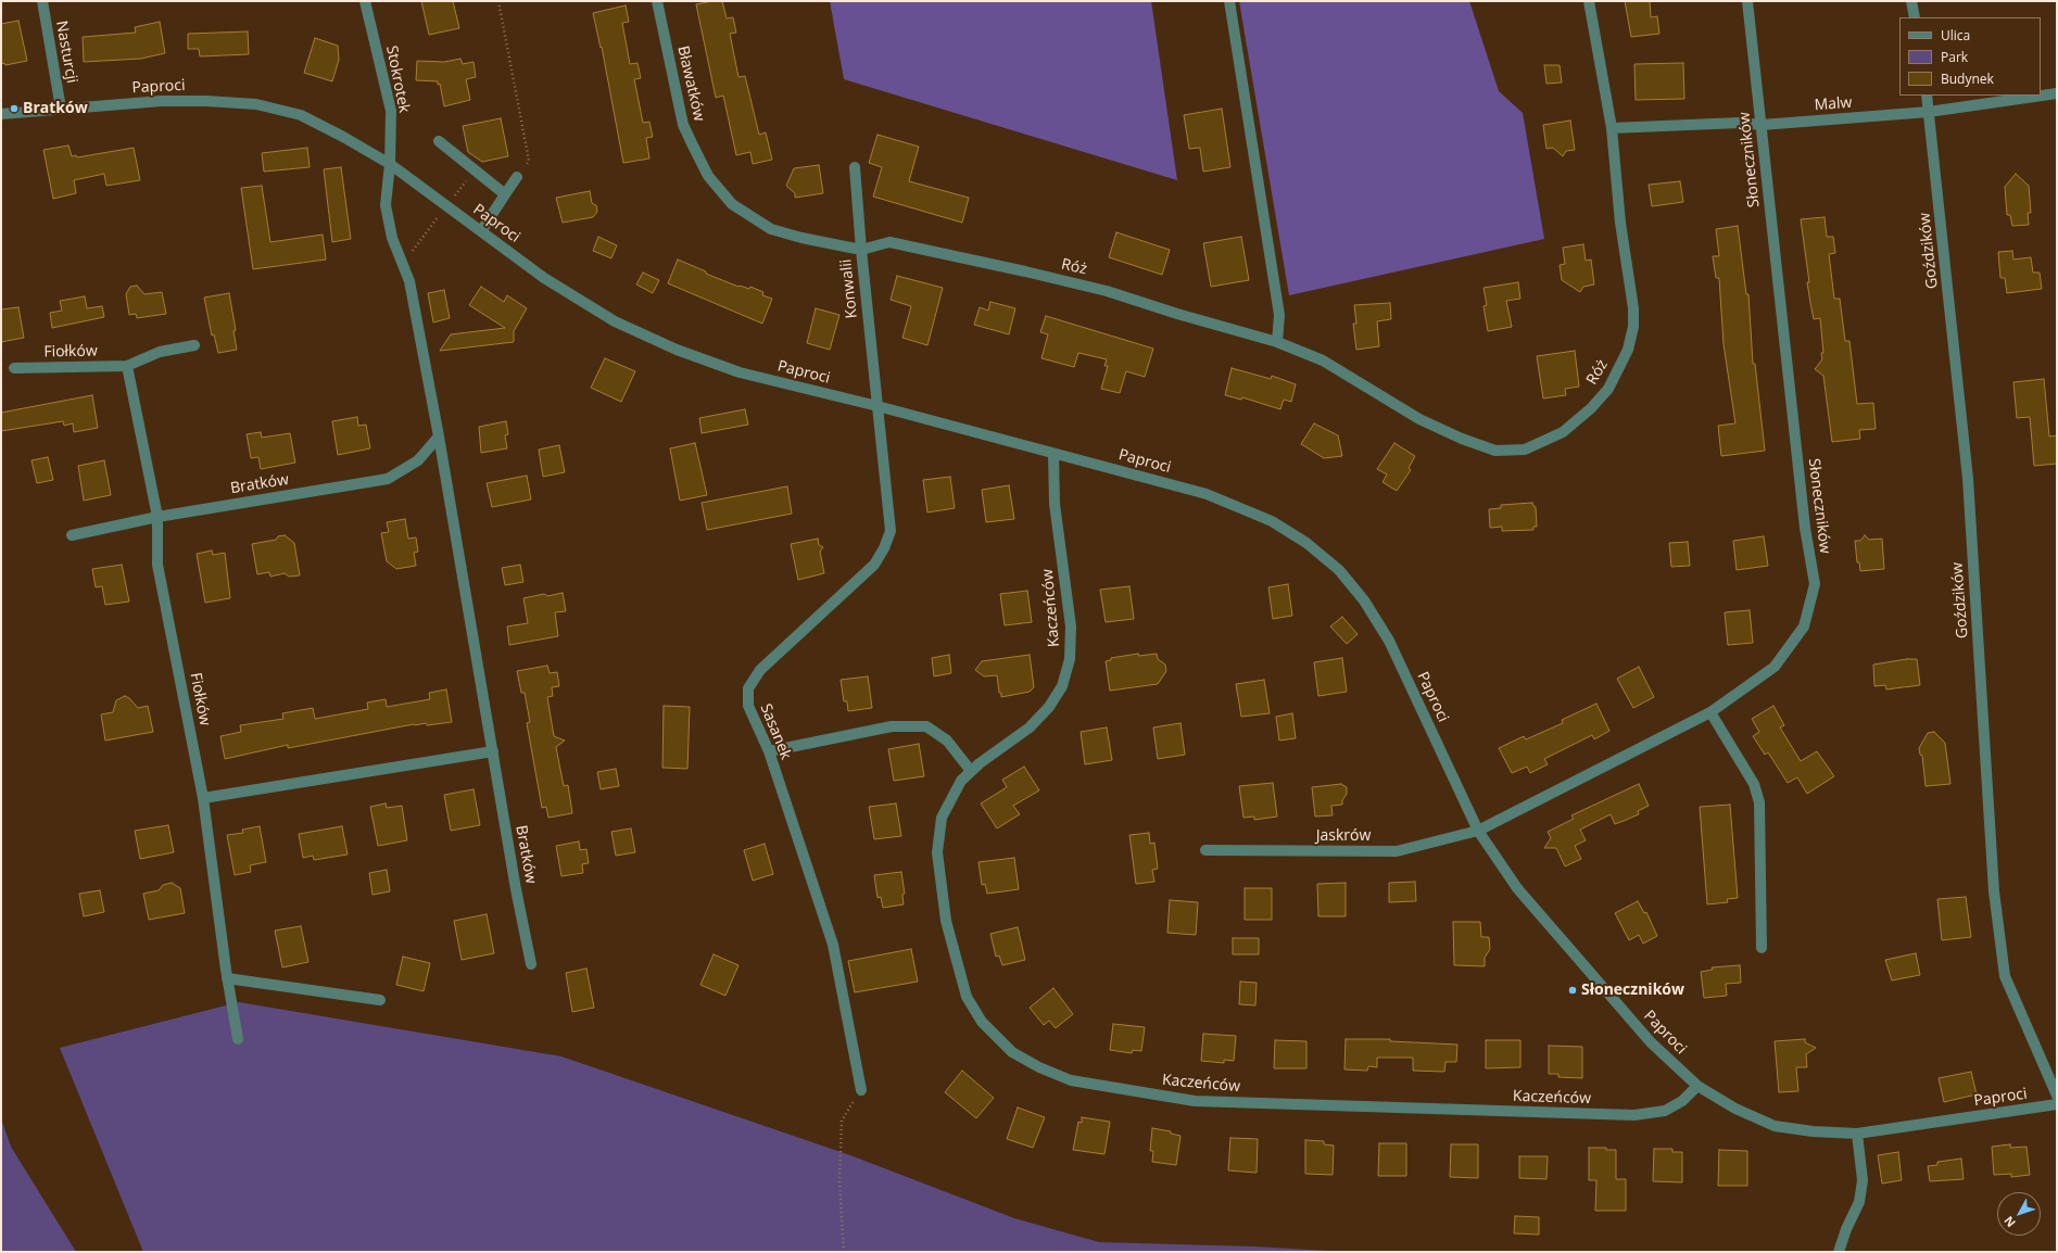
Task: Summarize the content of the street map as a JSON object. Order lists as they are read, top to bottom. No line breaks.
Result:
{"streets":{"street":["Nasturcji","Stokrotek","Bławatków","Paproci","Malw","Słoneczników","Goździków","Róż","Konwalii","Fiołków","Bratków","Kaczeńców","Sasanek","Jaskrów"]},"crossings":[["Nasturcji","Paproci"],["Stokrotek","Paproci"],["Stokrotek","Bratków"],["Bławatków","Róż"],["Bławatków","Konwalii"],["Paproci","Słoneczników"],["Paproci","Konwalii"],["Paproci","Bratków"],["Paproci","Kaczeńców"],["Paproci","Sasanek"],["Paproci","Jaskrów"],["Malw","Słoneczników"],["Malw","Goździków"],["Malw","Róż"],["Słoneczników","Jaskrów"],["Róż","Konwalii"],["Konwalii","Sasanek"],["Fiołków","Bratków"]],"places":["Bratków","Słoneczników"],"legend":["Ulica","Park","Budynek"],"north":"bottom left"}
